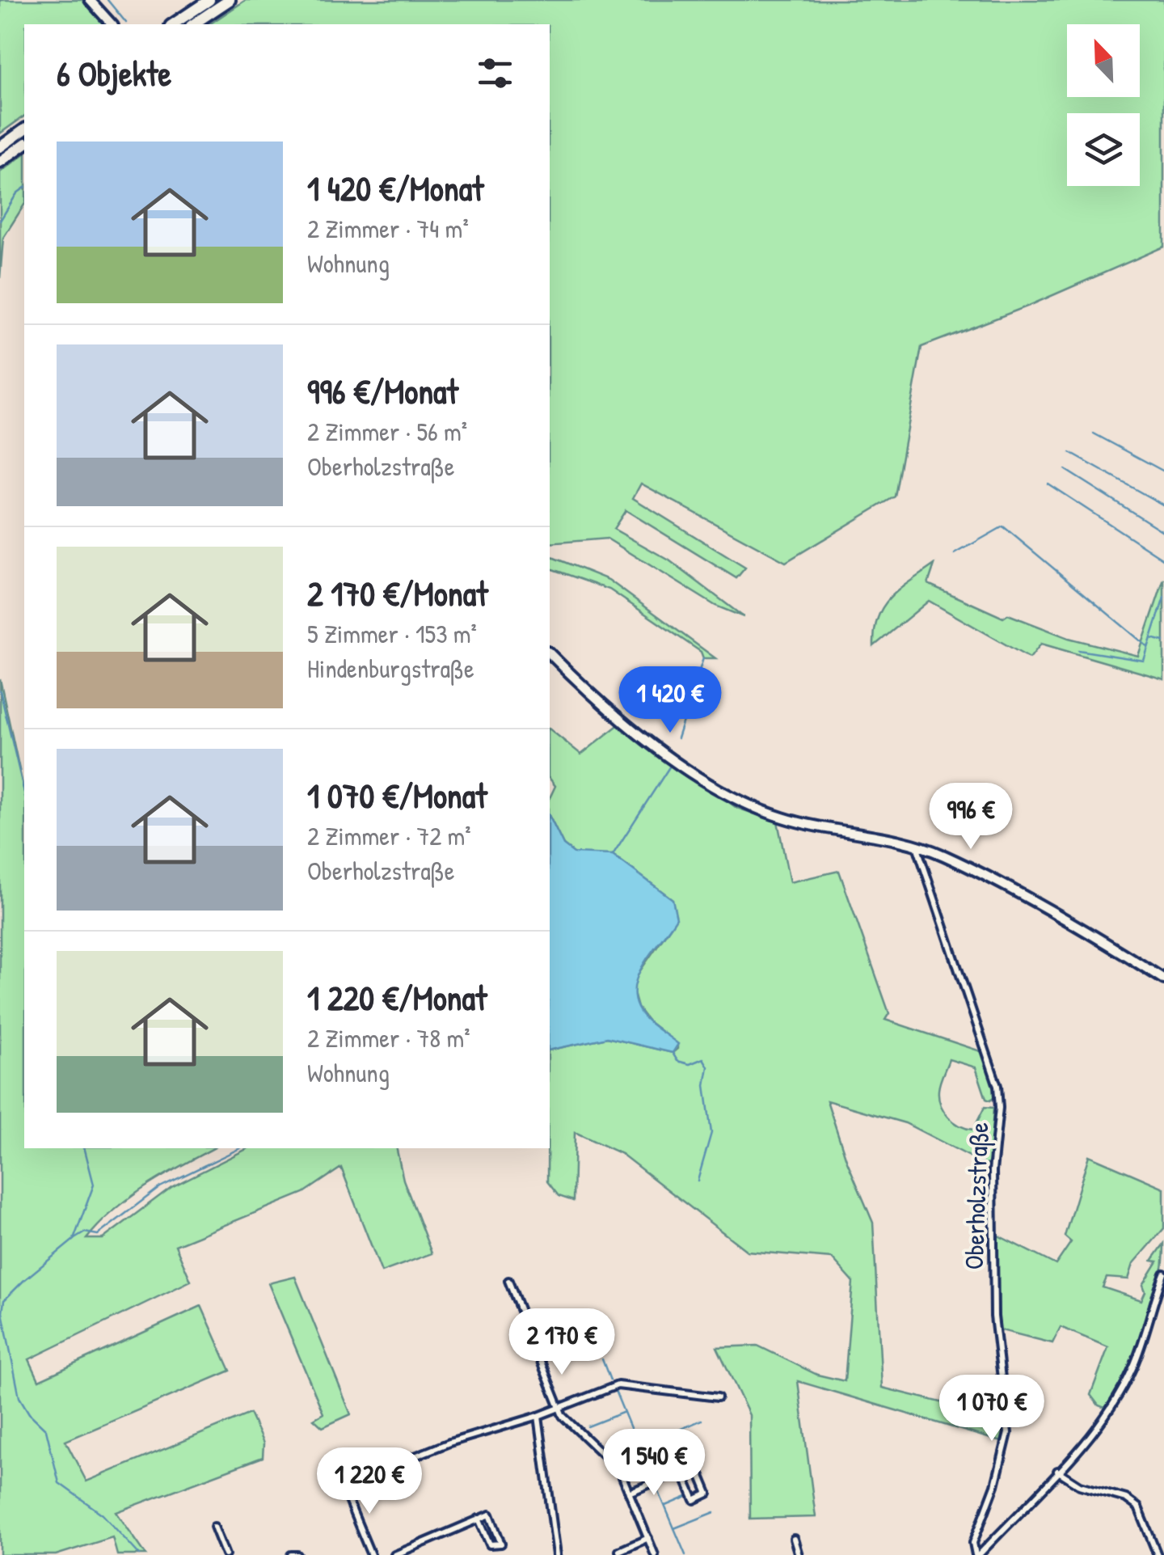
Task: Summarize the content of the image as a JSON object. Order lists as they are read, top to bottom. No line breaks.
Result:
{"streets":{"street":["Oberholzstraße"]},"north":"top left","page":{"heading":"6 Objekte","list":[{"name":"1 420 €/Monat","note":"2 Zimmer · 74 m² · Wohnung"},{"name":"996 €/Monat","note":"2 Zimmer · 56 m² · Oberholzstraße"},{"name":"2 170 €/Monat","note":"5 Zimmer · 153 m² · Hindenburgstraße"},{"name":"1 070 €/Monat","note":"2 Zimmer · 72 m² · Oberholzstraße"},{"name":"1 220 €/Monat","note":"2 Zimmer · 78 m² · Wohnung"}],"price":["1 420 €","996 €","2 170 €","1 070 €","1 540 €","1 220 €"]}}
